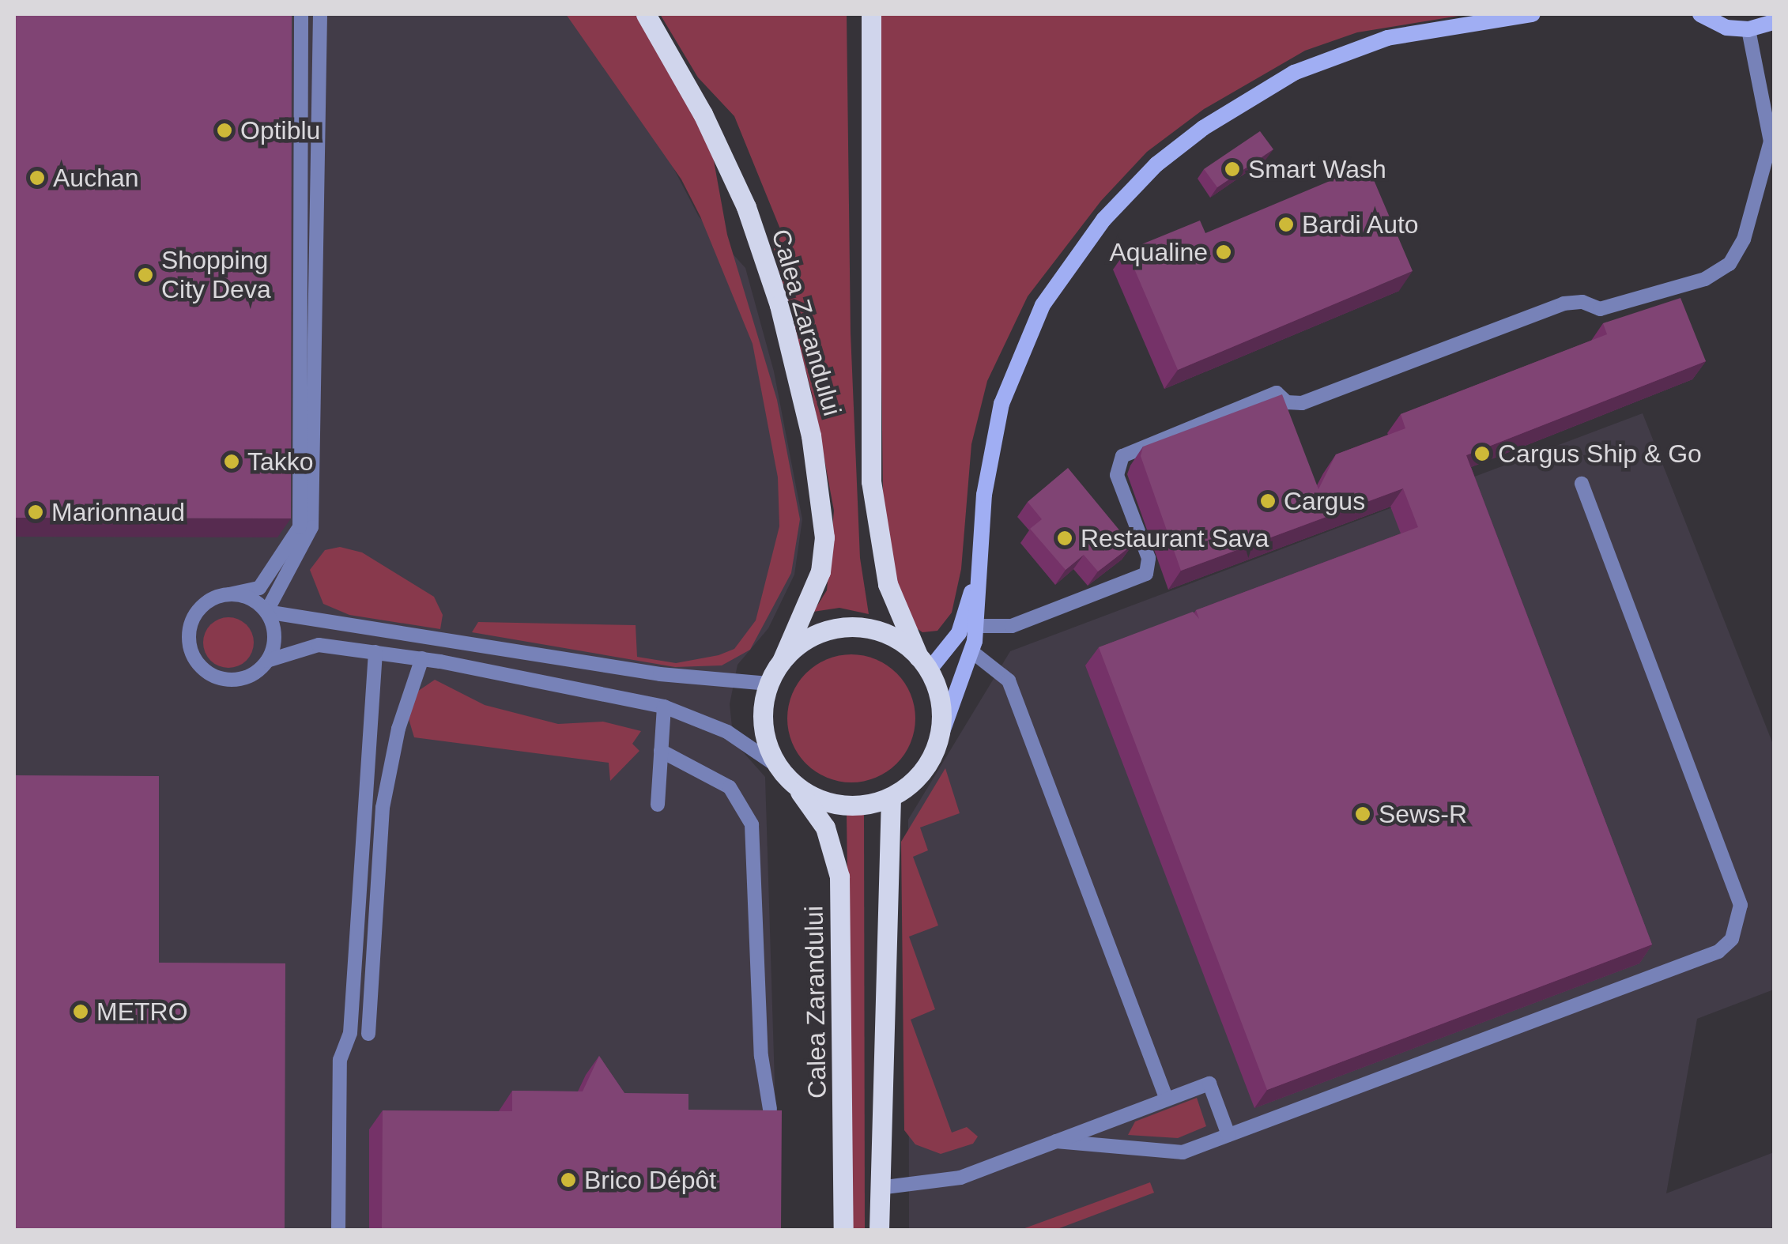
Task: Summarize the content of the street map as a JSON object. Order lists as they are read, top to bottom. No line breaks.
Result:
{"streets":{"main road":["Calea Zarandului"]},"places":["Optiblu","Smart Wash","Auchan","Bardi Auto","Aqualine","Shopping City Deva","Cargus Ship & Go","Takko","Cargus","Marionnaud","Restaurant Sava","Sews-R","METRO","Brico Dépôt"]}
